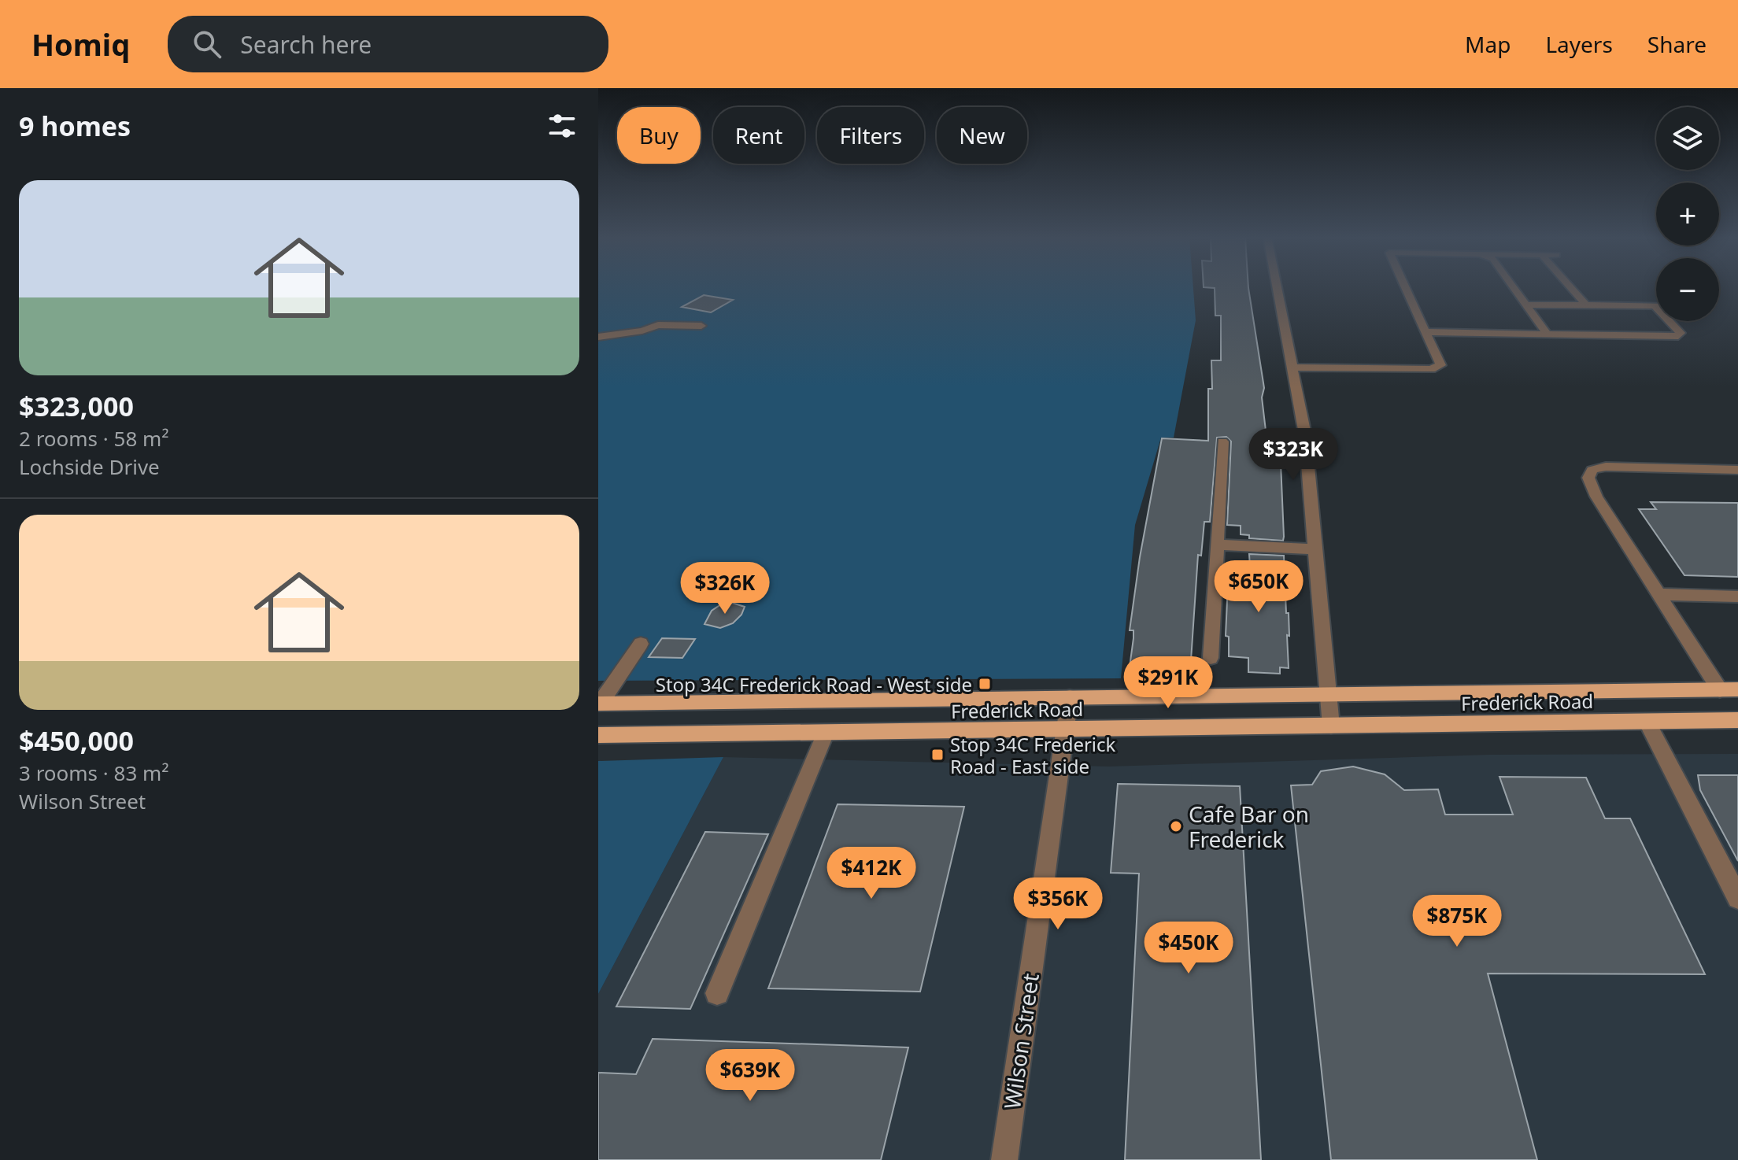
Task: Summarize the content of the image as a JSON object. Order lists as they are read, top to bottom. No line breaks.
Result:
{"streets":{"main road":["Frederick Road"],"street":["Wilson Street"]},"crossings":[["Frederick Road","Wilson Street"]],"places":{"transit":["Stop 34C Frederick Road - West side","Stop 34C Frederick Road - East side"],"other":["Cafe Bar on Frederick"]},"page":{"header":"Homiq","search":"Search here","nav":["Map","Layers","Share"],"heading":"9 homes","map_buttons":["+","−"],"chip":["Buy","Rent","Filters","New"],"list":[{"name":"$323,000","note":"2 rooms · 58 m² · Lochside Drive"},{"name":"$450,000","note":"3 rooms · 83 m² · Wilson Street"}],"price":["$323K","$650K","$326K","$291K","$412K","$356K","$875K","$450K","$639K"]}}
